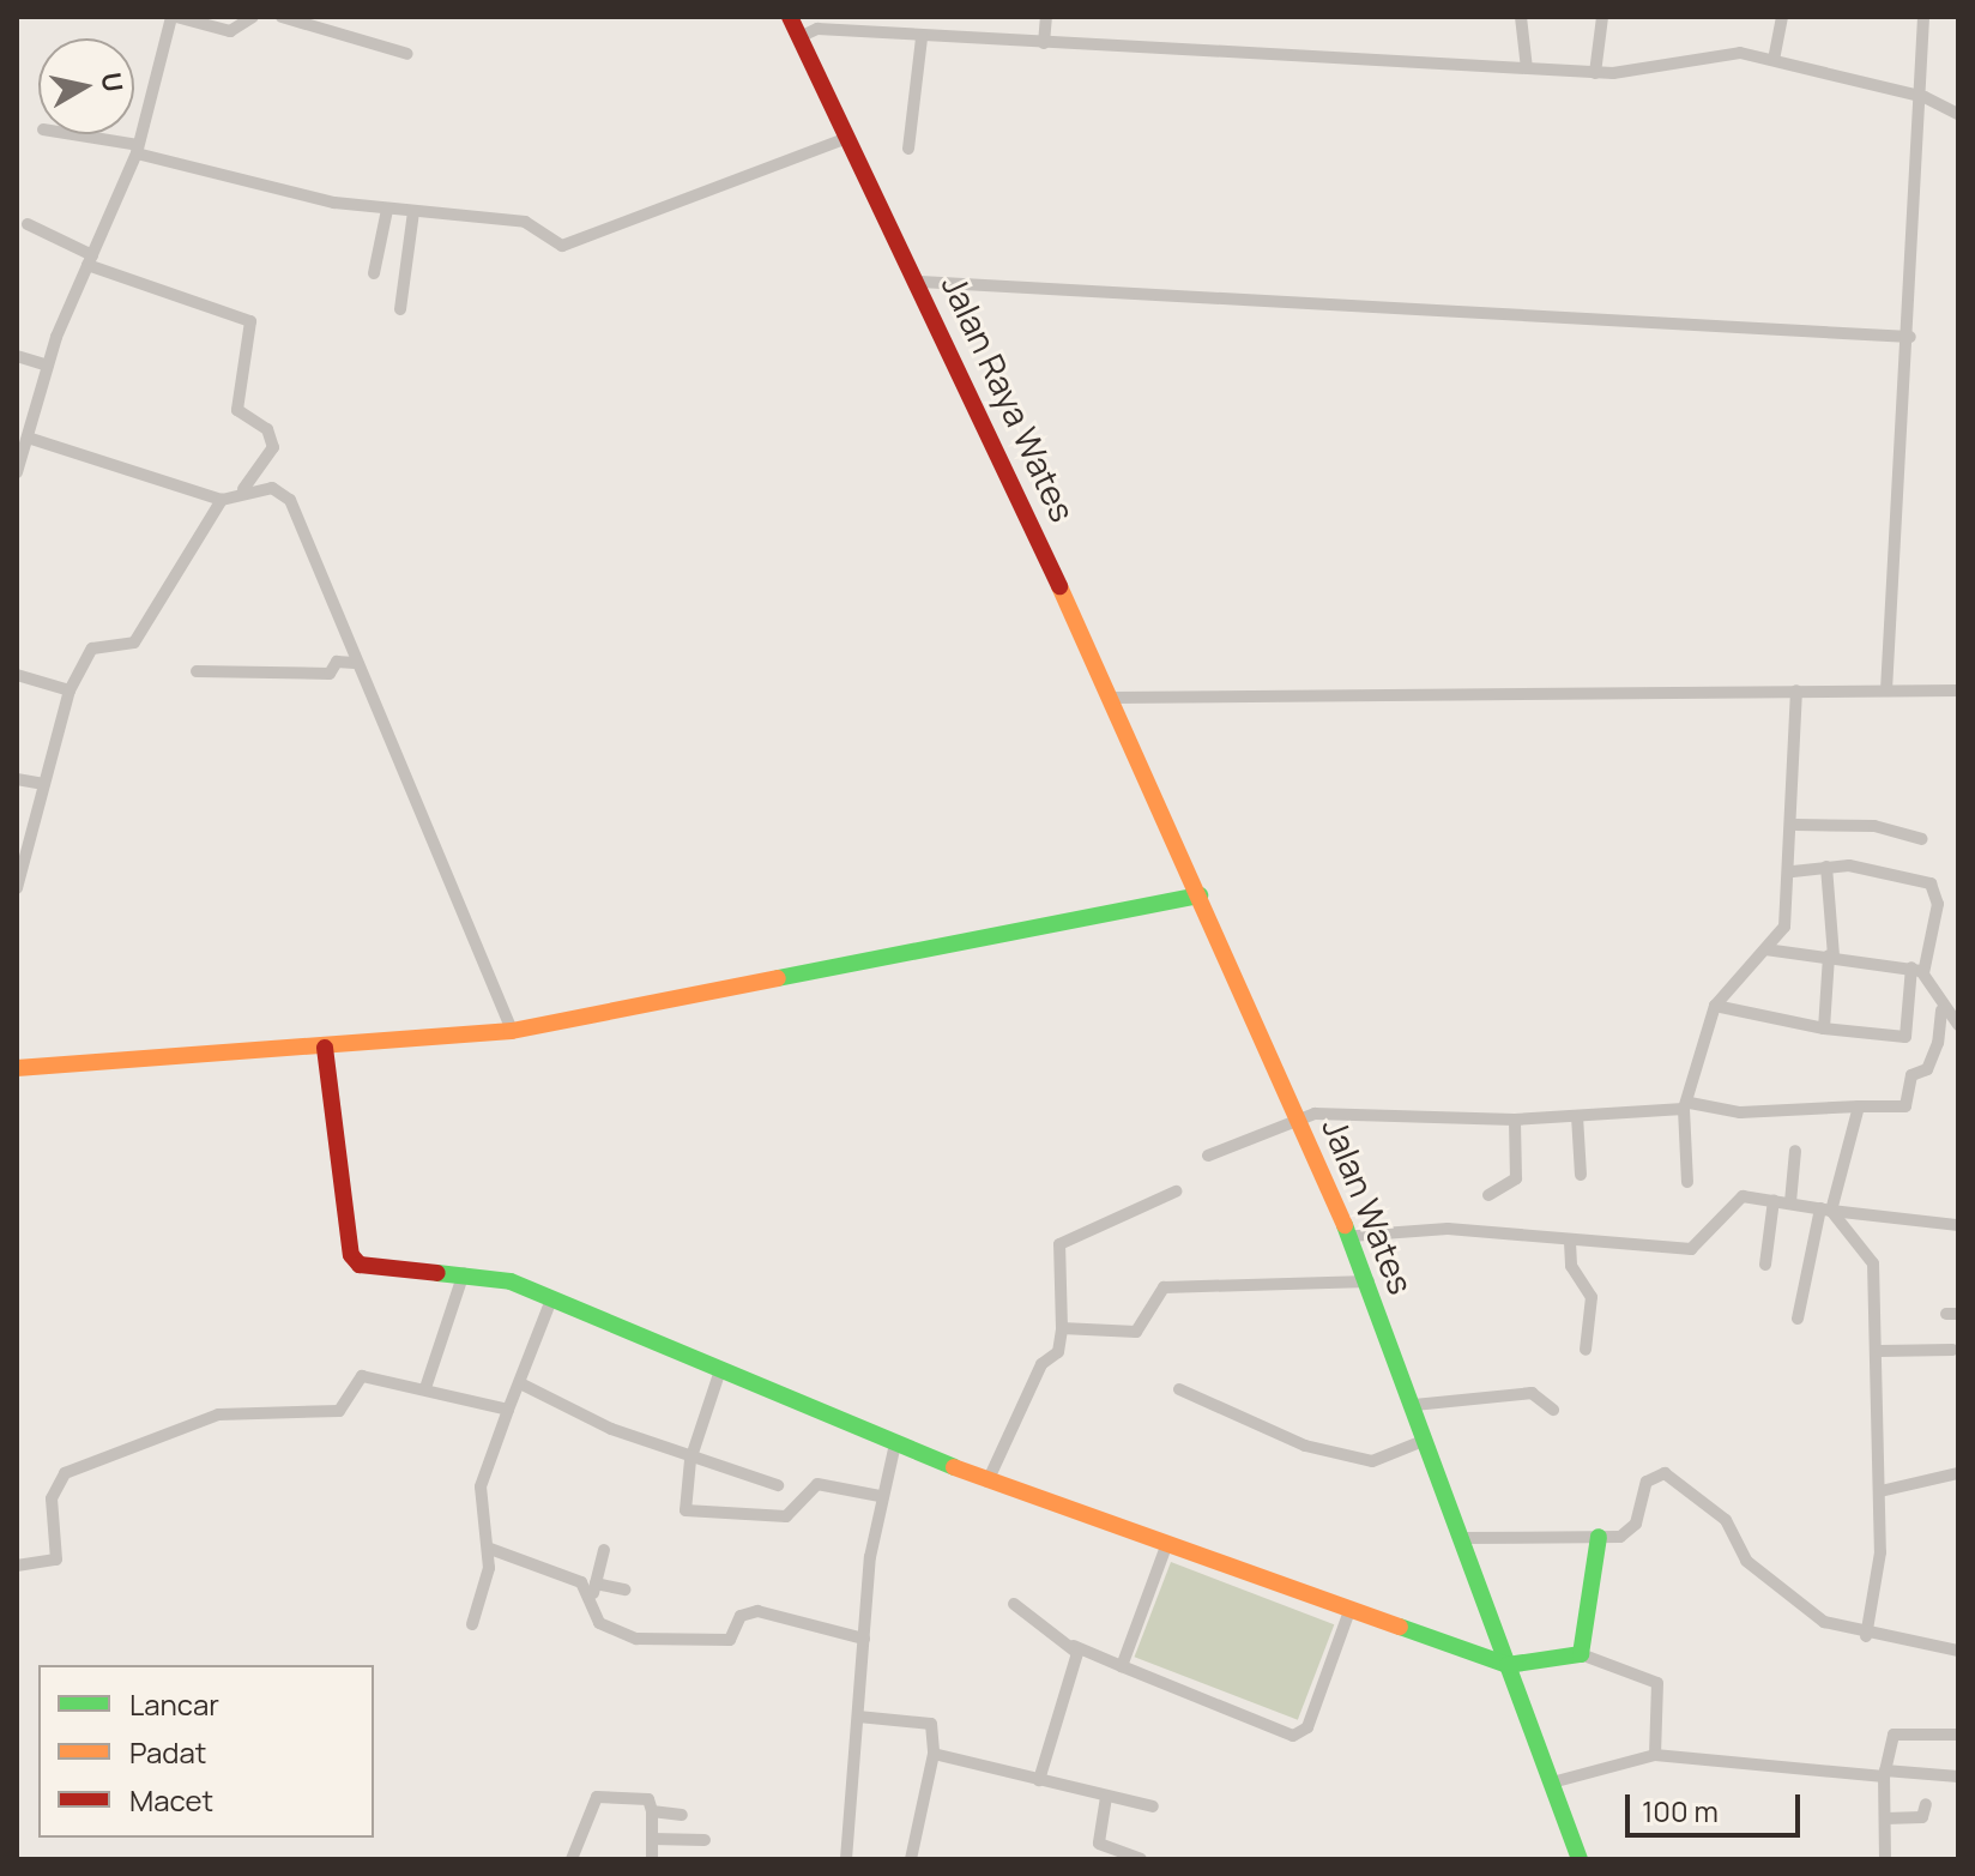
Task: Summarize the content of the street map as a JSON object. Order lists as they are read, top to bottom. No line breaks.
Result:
{"streets":{"main road":["Jalan Raya Wates","Jalan Wates"]},"crossings":[["Jalan Raya Wates","Jalan Wates"]],"legend":["Lancar","Padat","Macet"],"scale_bar":"100 m","north":"right"}
